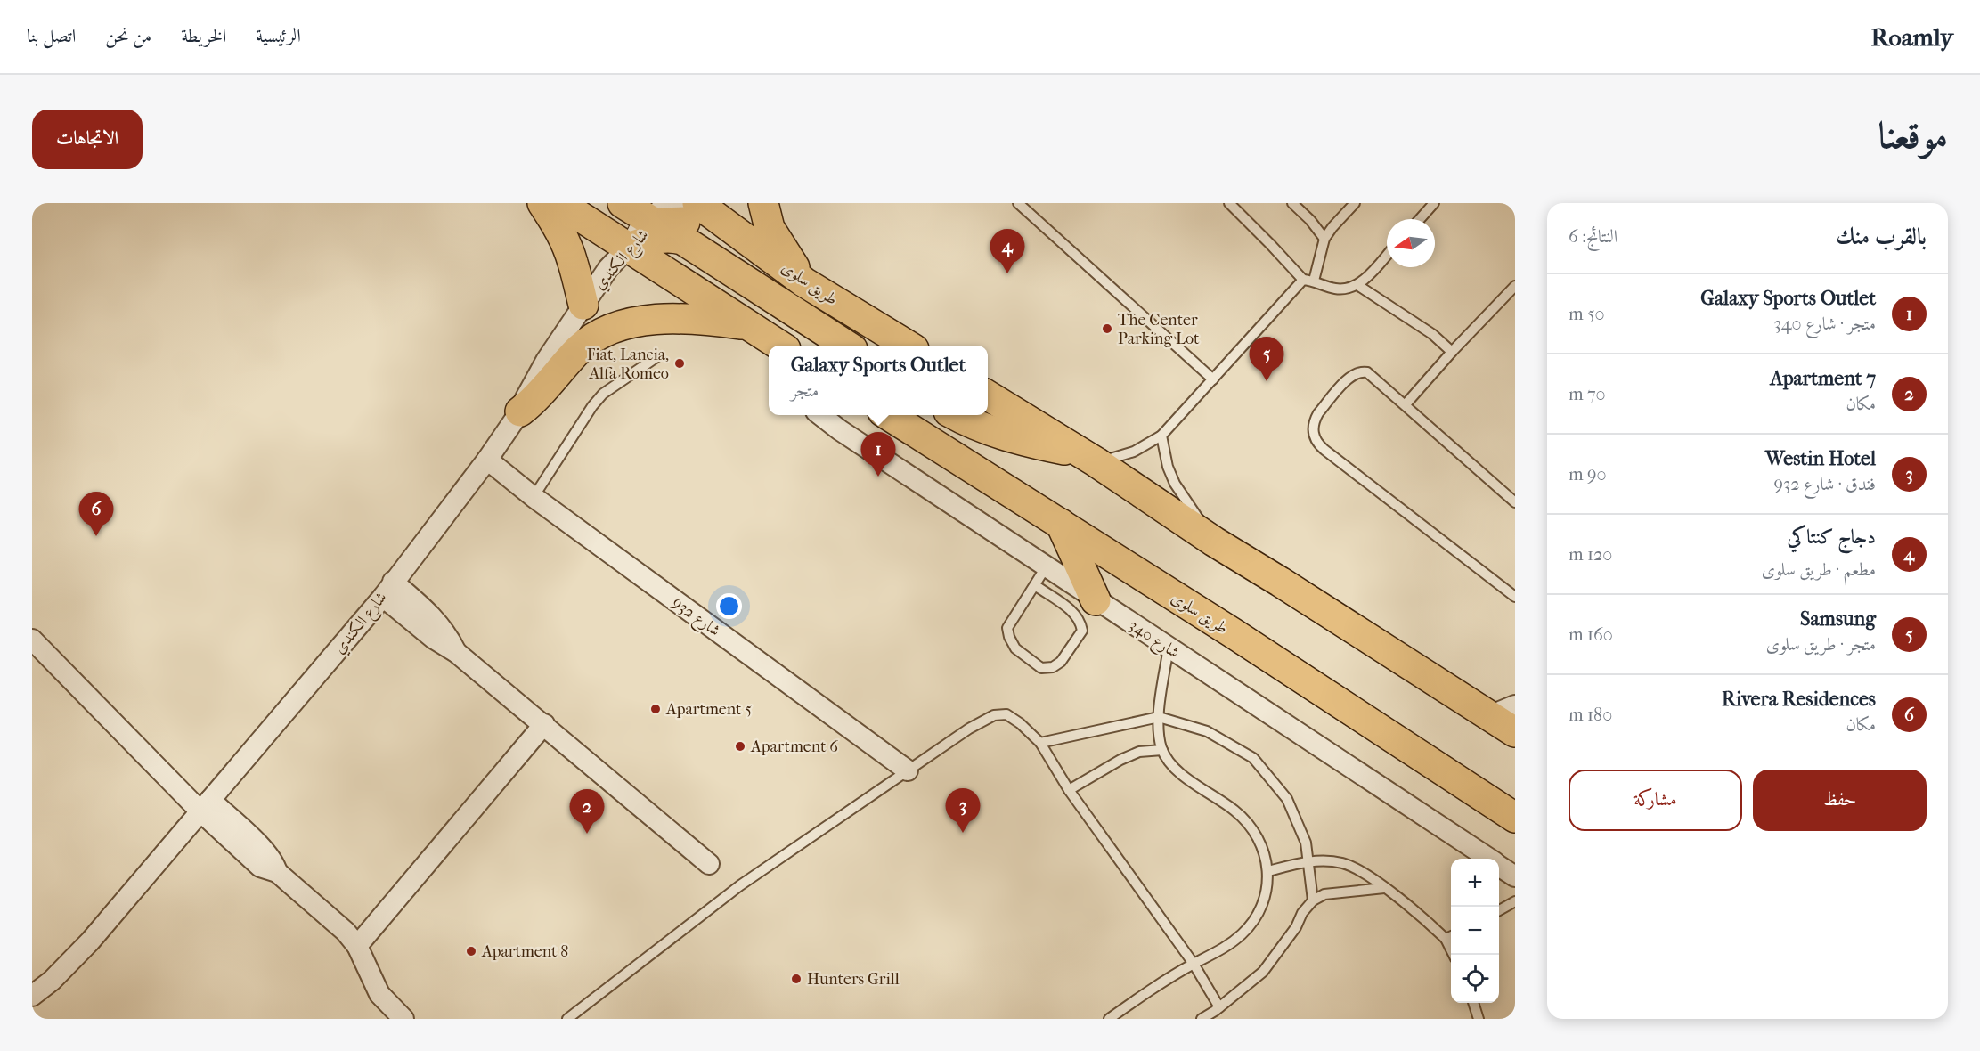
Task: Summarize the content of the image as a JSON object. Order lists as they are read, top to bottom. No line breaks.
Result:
{"streets":{"main road":["طريق سلوى"],"street":["شارع الكندي","شارع 932","شارع 340"]},"crossings":[["شارع الكندي","شارع 932"]],"places":["The Center Parking Lot","Fiat, Lancia, Alfa Romeo","Apartment 5","Apartment 6","Apartment 8","Hunters Grill"],"north":"left","page":{"header":"Roamly","nav":["الرئيسية","الخريطة","من نحن","اتصل بنا"],"title":"موقعنا","buttons":["الاتجاهات",["حفظ","مشاركة"]],"heading":["بالقرب منك","النتائج: 6"],"pins":["4","5","1","6","3","2"],"list":[{"mark":"1","name":"Galaxy Sports Outlet","note":"متجر · شارع 340","value":"50 m"},{"mark":"2","name":"Apartment 7","note":"مكان","value":"70 m"},{"mark":"3","name":"Westin Hotel","note":"فندق · شارع 932","value":"90 m"},{"mark":"4","name":"دجاج كنتاكي","note":"مطعم · طريق سلوى","value":"120 m"},{"mark":"5","name":"Samsung","note":"متجر · طريق سلوى","value":"160 m"},{"mark":"6","name":"Rivera Residences","note":"مكان","value":"180 m"}],"popup":["Galaxy Sports Outlet","متجر"],"map_buttons":["+","−"]}}
